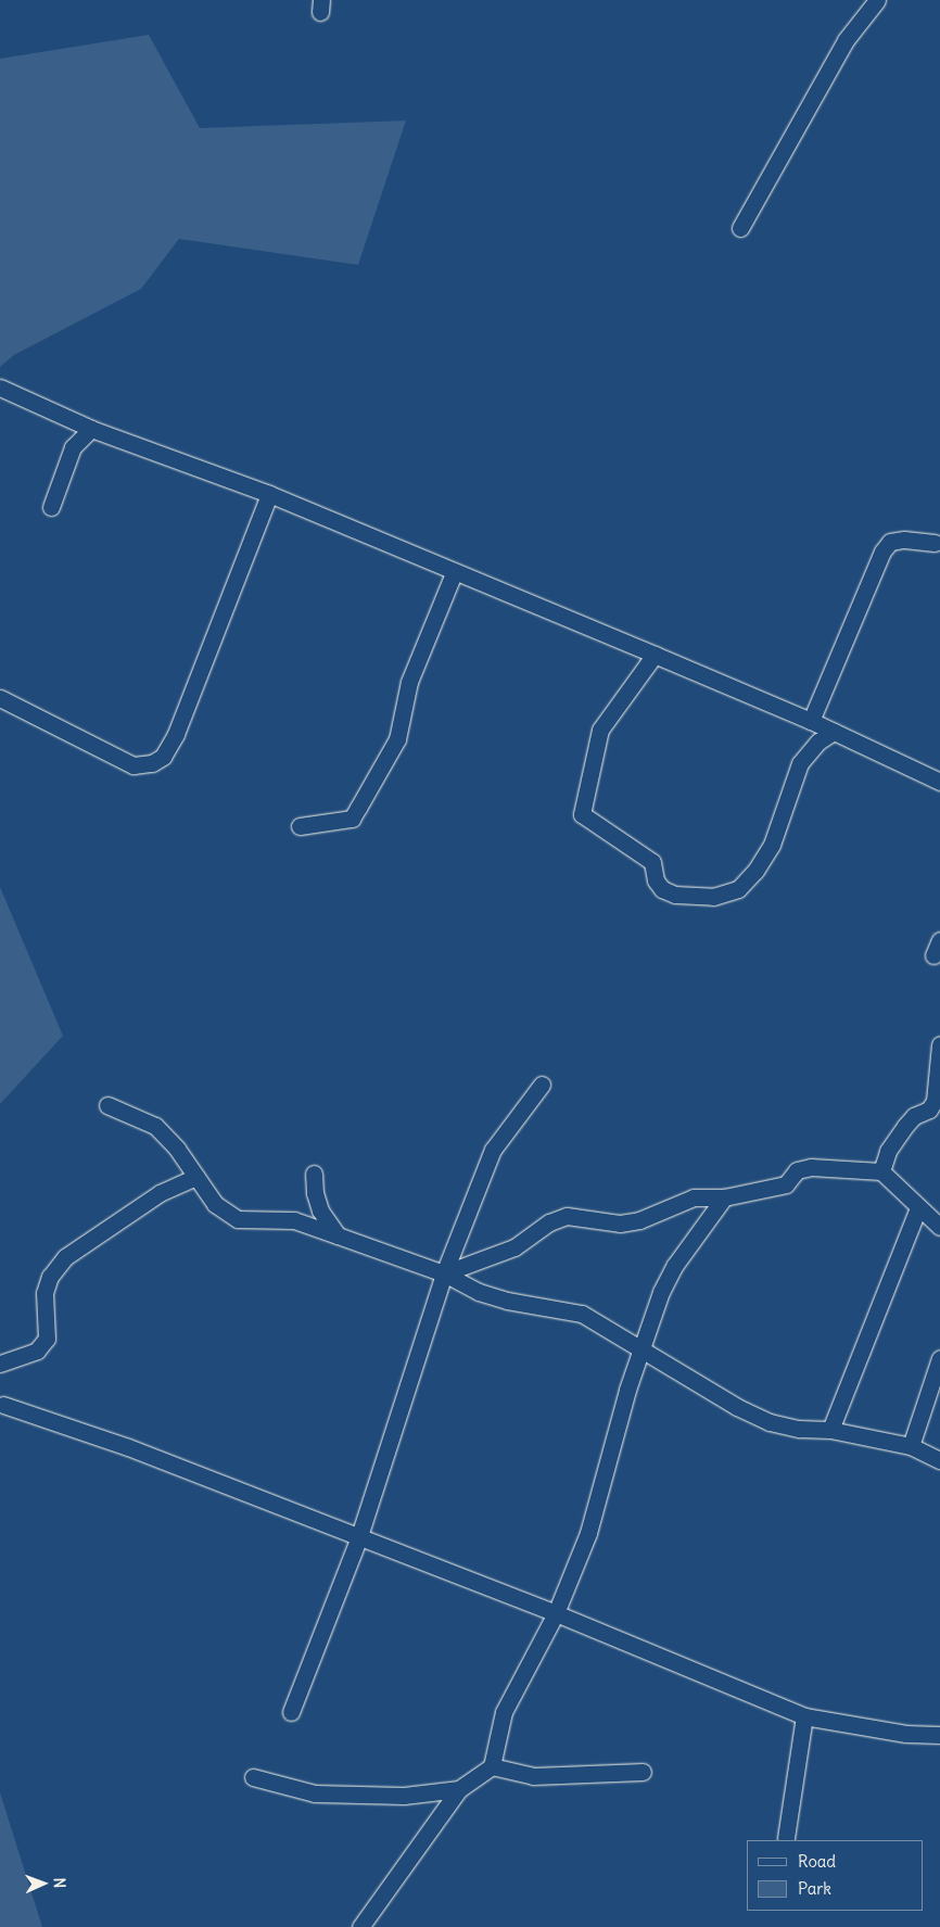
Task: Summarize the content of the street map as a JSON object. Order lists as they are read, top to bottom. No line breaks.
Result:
{"legend":["Road","Park"],"north":"right"}
